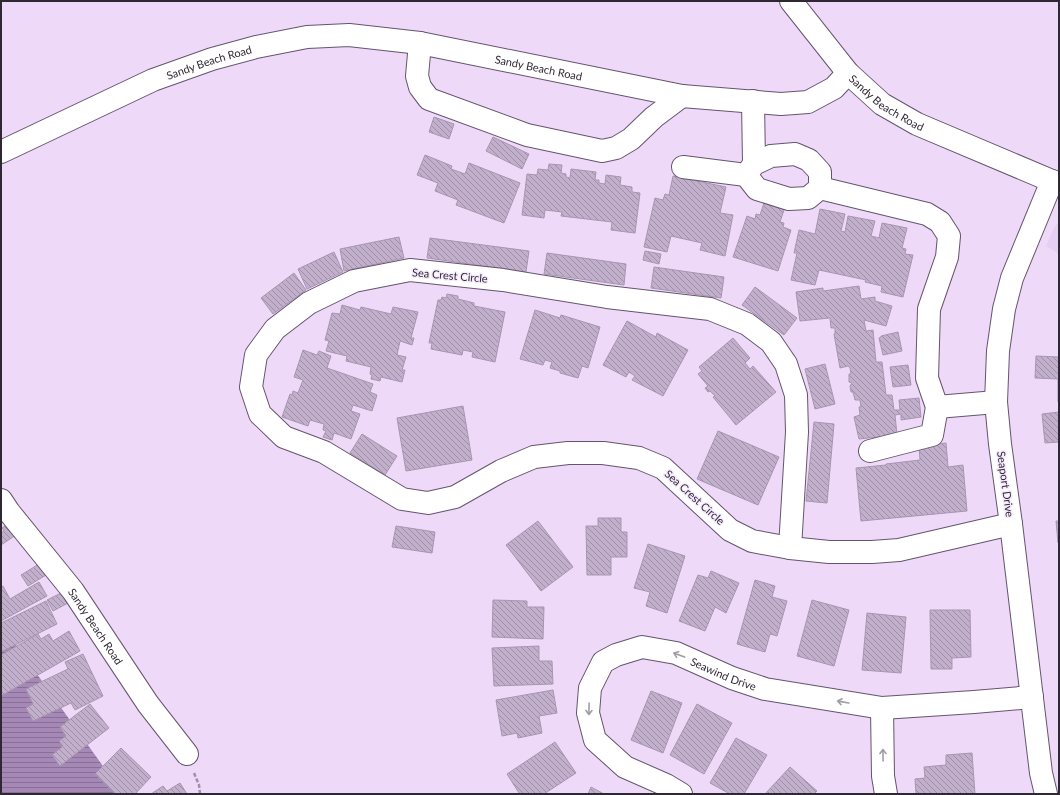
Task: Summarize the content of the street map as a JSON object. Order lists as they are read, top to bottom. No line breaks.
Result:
{"streets":{"street":["Sandy Beach Road","Sea Crest Circle","Seaport Drive","Seawind Drive"]},"crossings":[["Sandy Beach Road","Seaport Drive"],["Sea Crest Circle","Seaport Drive"],["Seaport Drive","Seawind Drive"]]}
